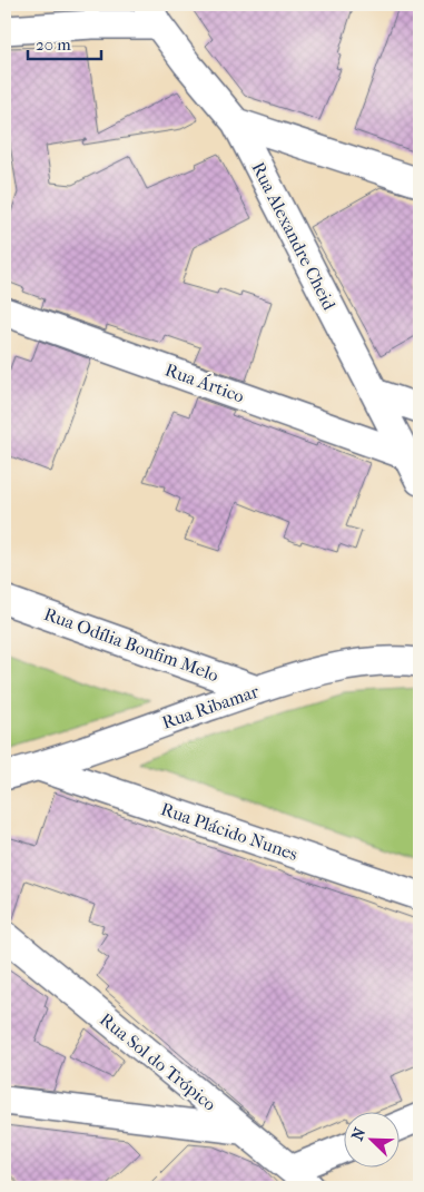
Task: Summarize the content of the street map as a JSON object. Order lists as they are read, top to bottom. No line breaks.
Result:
{"streets":{"street":["Rua Alexandre Cheid","Rua Ártico","Rua Odília Bonfim Melo","Rua Ribamar","Rua Plácido Nunes","Rua Sol do Trópico"]},"crossings":[["Rua Alexandre Cheid","Rua Ártico"],["Rua Odília Bonfim Melo","Rua Ribamar"],["Rua Ribamar","Rua Plácido Nunes"]],"scale_bar":"20 m","north":"top left"}
